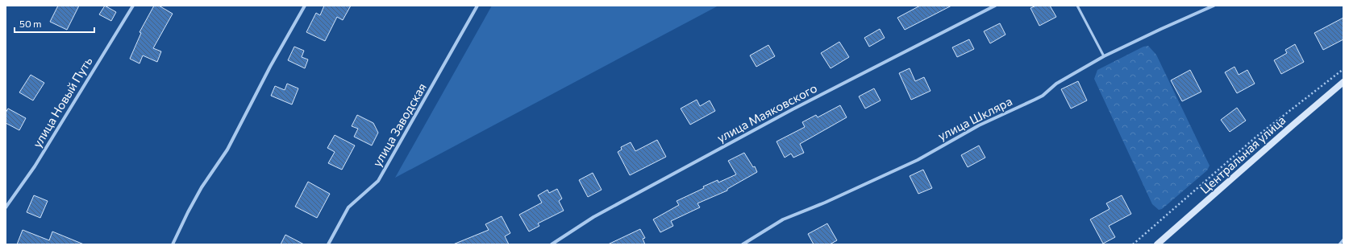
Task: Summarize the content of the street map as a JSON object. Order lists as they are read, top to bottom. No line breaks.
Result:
{"streets":{"main road":["Центральная улица"],"street":["улица Новый Путь","улица Маяковского","улица Шкляра","улица Заводская"]},"scale_bar":"50 m"}
